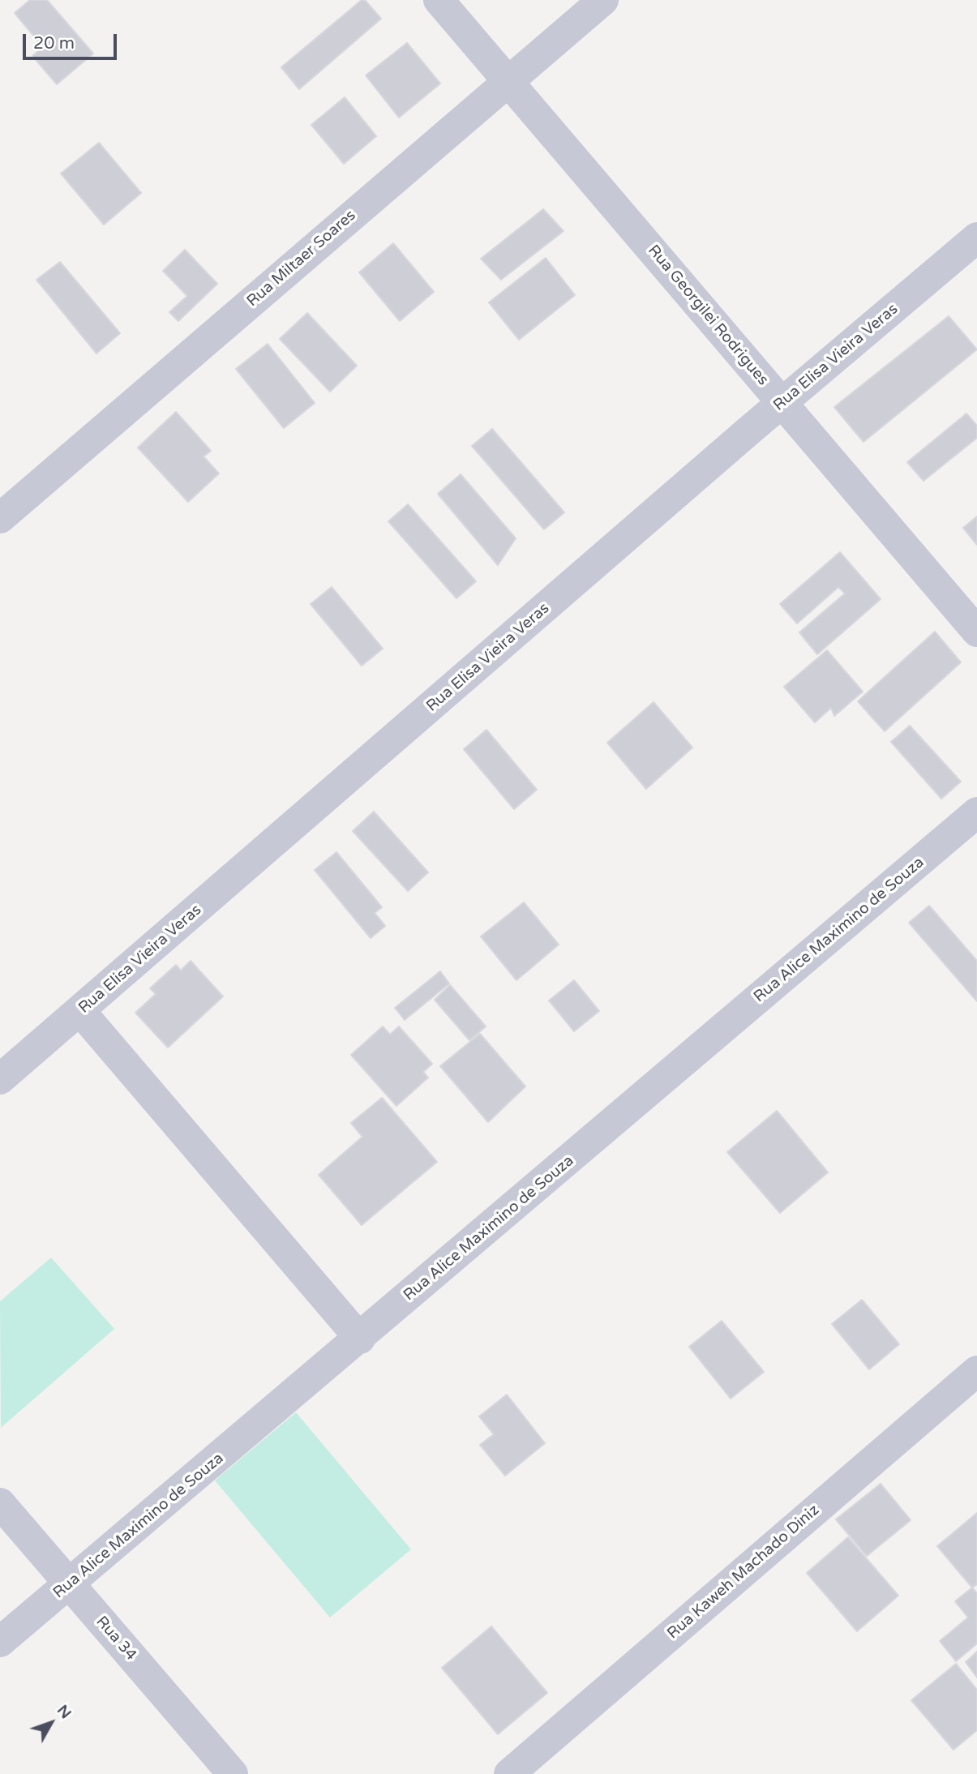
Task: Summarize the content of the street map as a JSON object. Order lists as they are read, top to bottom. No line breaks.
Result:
{"streets":{"street":["Rua Miltaer Soares","Rua Georgilei Rodrigues","Rua Elisa Vieira Veras","Rua Alice Maximino de Souza","Rua Kaweh Machado Diniz","Rua 34"]},"crossings":[["Rua Miltaer Soares","Rua Georgilei Rodrigues"],["Rua Georgilei Rodrigues","Rua Elisa Vieira Veras"],["Rua Alice Maximino de Souza","Rua 34"]],"scale_bar":"20 m","north":"top right"}
